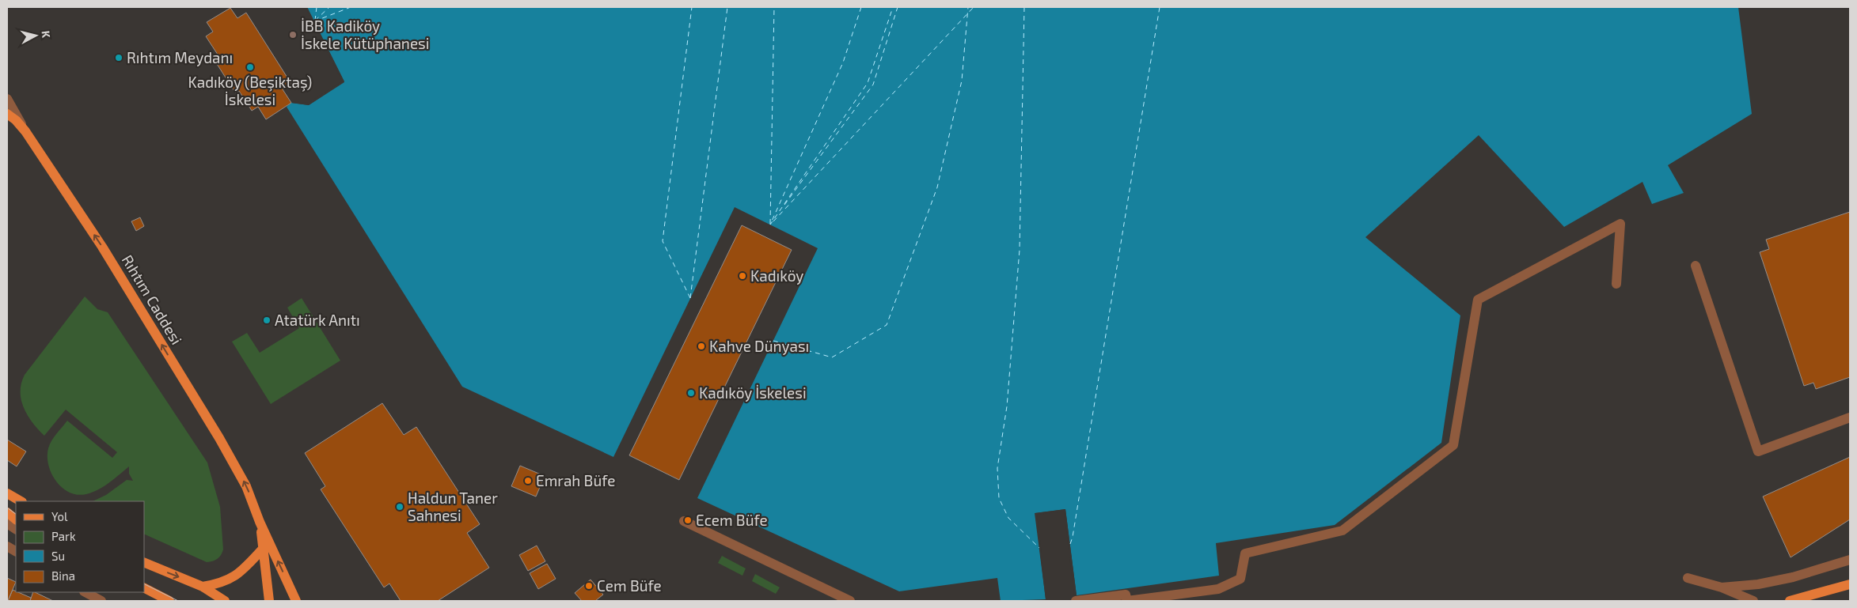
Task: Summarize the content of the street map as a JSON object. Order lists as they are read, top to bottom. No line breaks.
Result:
{"streets":{"main road":["Rıhtım Caddesi"]},"one_way":["Rıhtım Caddesi"],"places":["İBB Kadiköy İskele Kütüphanesi","Rıhtım Meydanı","Kadıköy (Beşiktaş) İskelesi","Kadıköy","Atatürk Anıtı","Kahve Dünyası","Kadıköy İskelesi","Emrah Büfe","Haldun Taner Sahnesi","Ecem Büfe","Cem Büfe"],"legend":["Yol","Park","Su","Bina"],"north":"right"}
